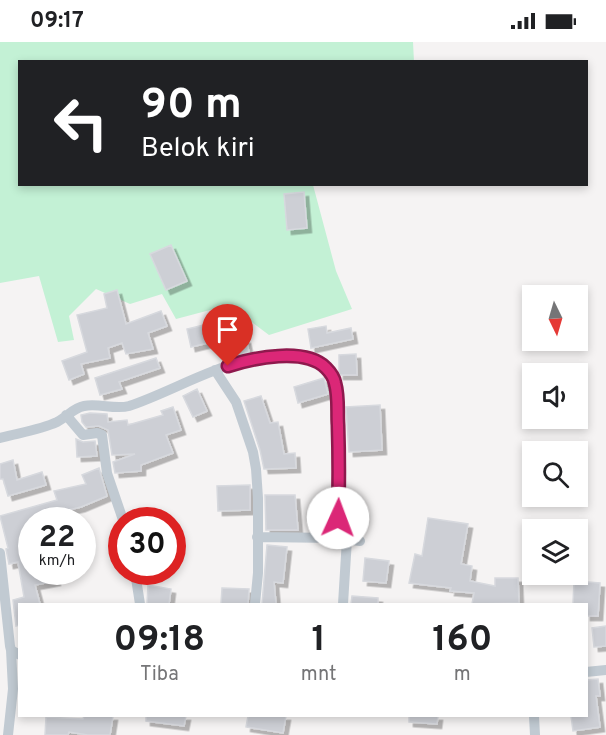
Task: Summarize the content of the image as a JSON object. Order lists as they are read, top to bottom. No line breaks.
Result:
{"north":"bottom","page":{"status":"09:17","turn":["90 m","Belok kiri"],"speed":"22 km/h","limit":"30","eta":["09:18","Tiba","1","mnt","160","m"]}}
